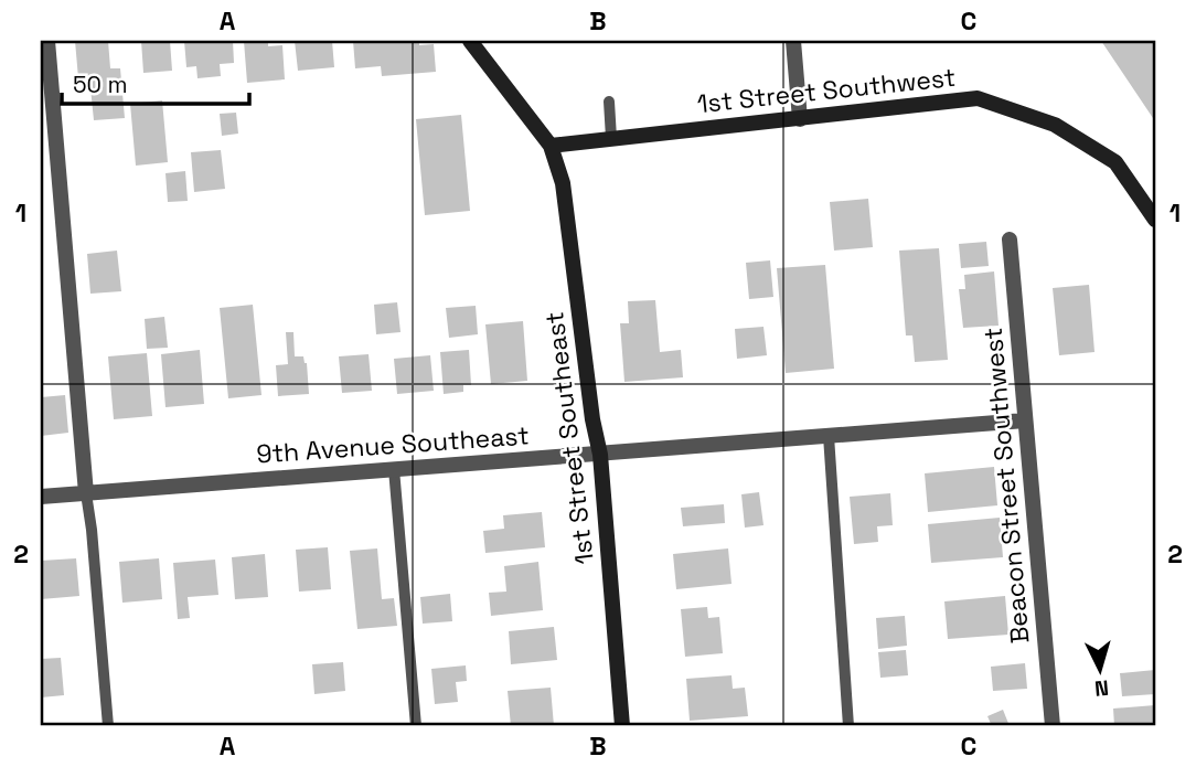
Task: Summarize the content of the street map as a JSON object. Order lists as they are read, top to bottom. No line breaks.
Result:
{"streets":{"street":["1st Street Southwest","1st Street Southeast","9th Avenue Southeast","Beacon Street Southwest"]},"crossings":[["1st Street Southwest","1st Street Southeast"],["1st Street Southeast","9th Avenue Southeast"],["9th Avenue Southeast","Beacon Street Southwest"]],"scale_bar":"50 m","north":"bottom","grid":{"columns":["A","B","C"],"rows":["1","2"]}}
